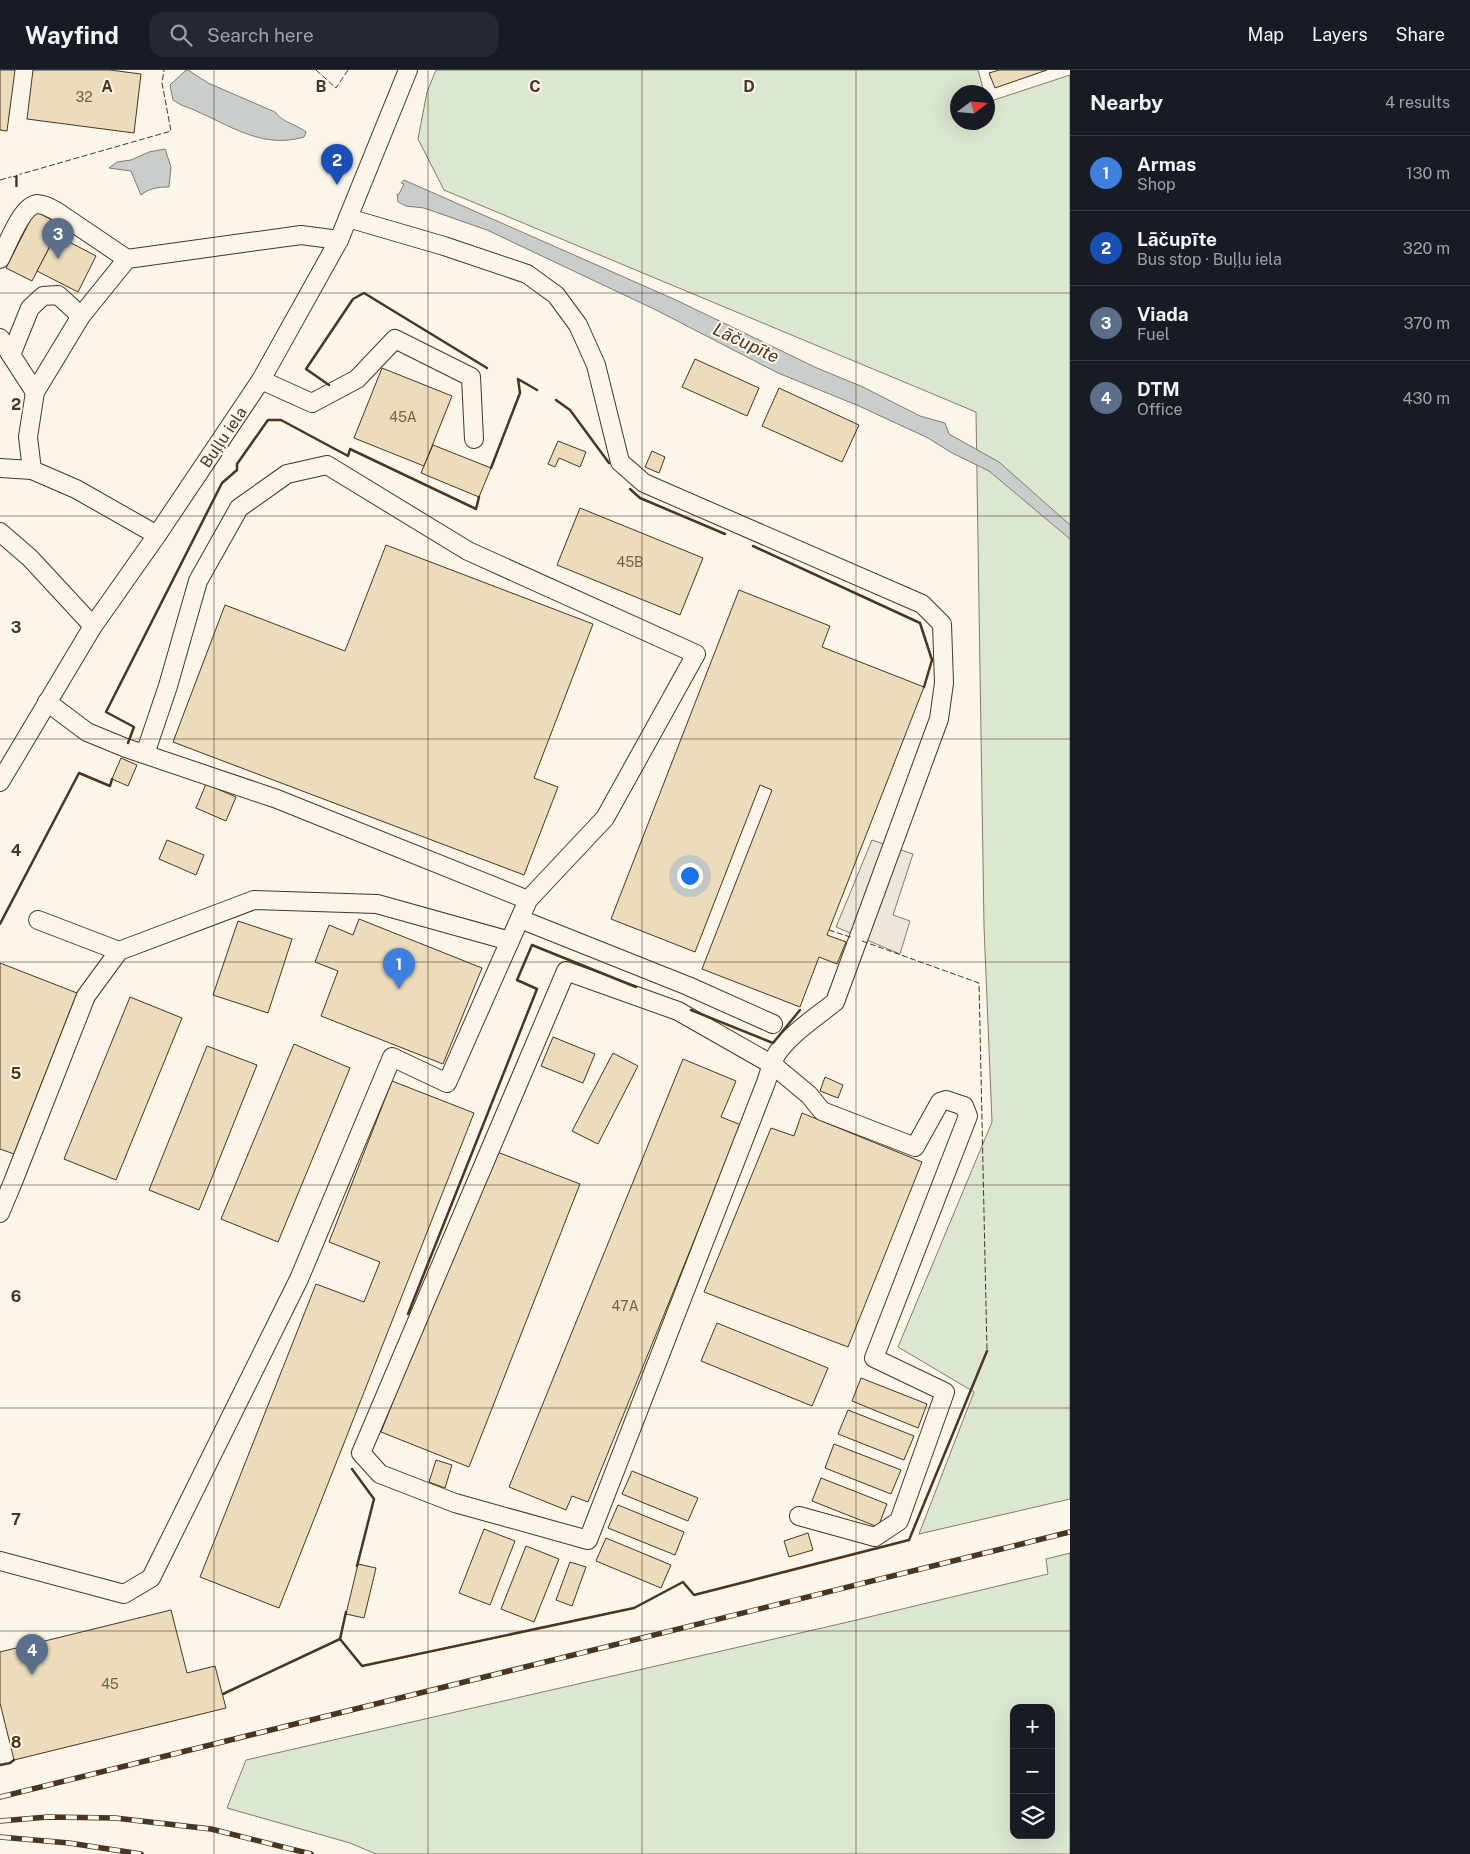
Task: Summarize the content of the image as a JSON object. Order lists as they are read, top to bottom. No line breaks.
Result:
{"streets":{"street":["Buļļu iela"]},"water":["Lāčupīte"],"house_numbers":["32","45A","45B","47A","45"],"north":"right","page":{"header":"Wayfind","search":"Search here","nav":["Map","Layers","Share"],"heading":["Nearby","4 results"],"list":[{"mark":"1","name":"Armas","note":"Shop","value":"130 m"},{"mark":"2","name":"Lāčupīte","note":"Bus stop · Buļļu iela","value":"320 m"},{"mark":"3","name":"Viada","note":"Fuel","value":"370 m"},{"mark":"4","name":"DTM","note":"Office","value":"430 m"}],"pins":["2","3","1","4"],"map_buttons":["+","−"]},"grid":{"columns":["A","B","C","D"],"rows":["1","2","3","4","5","6","7","8"]}}
